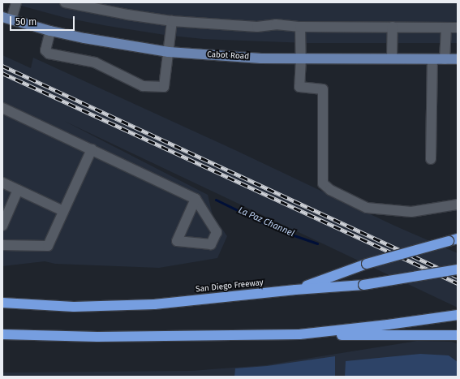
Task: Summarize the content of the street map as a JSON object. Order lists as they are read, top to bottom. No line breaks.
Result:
{"streets":{"highway":["San Diego Freeway"],"main road":["Cabot Road"]},"water":["La Paz Channel"],"scale_bar":"50 m"}
